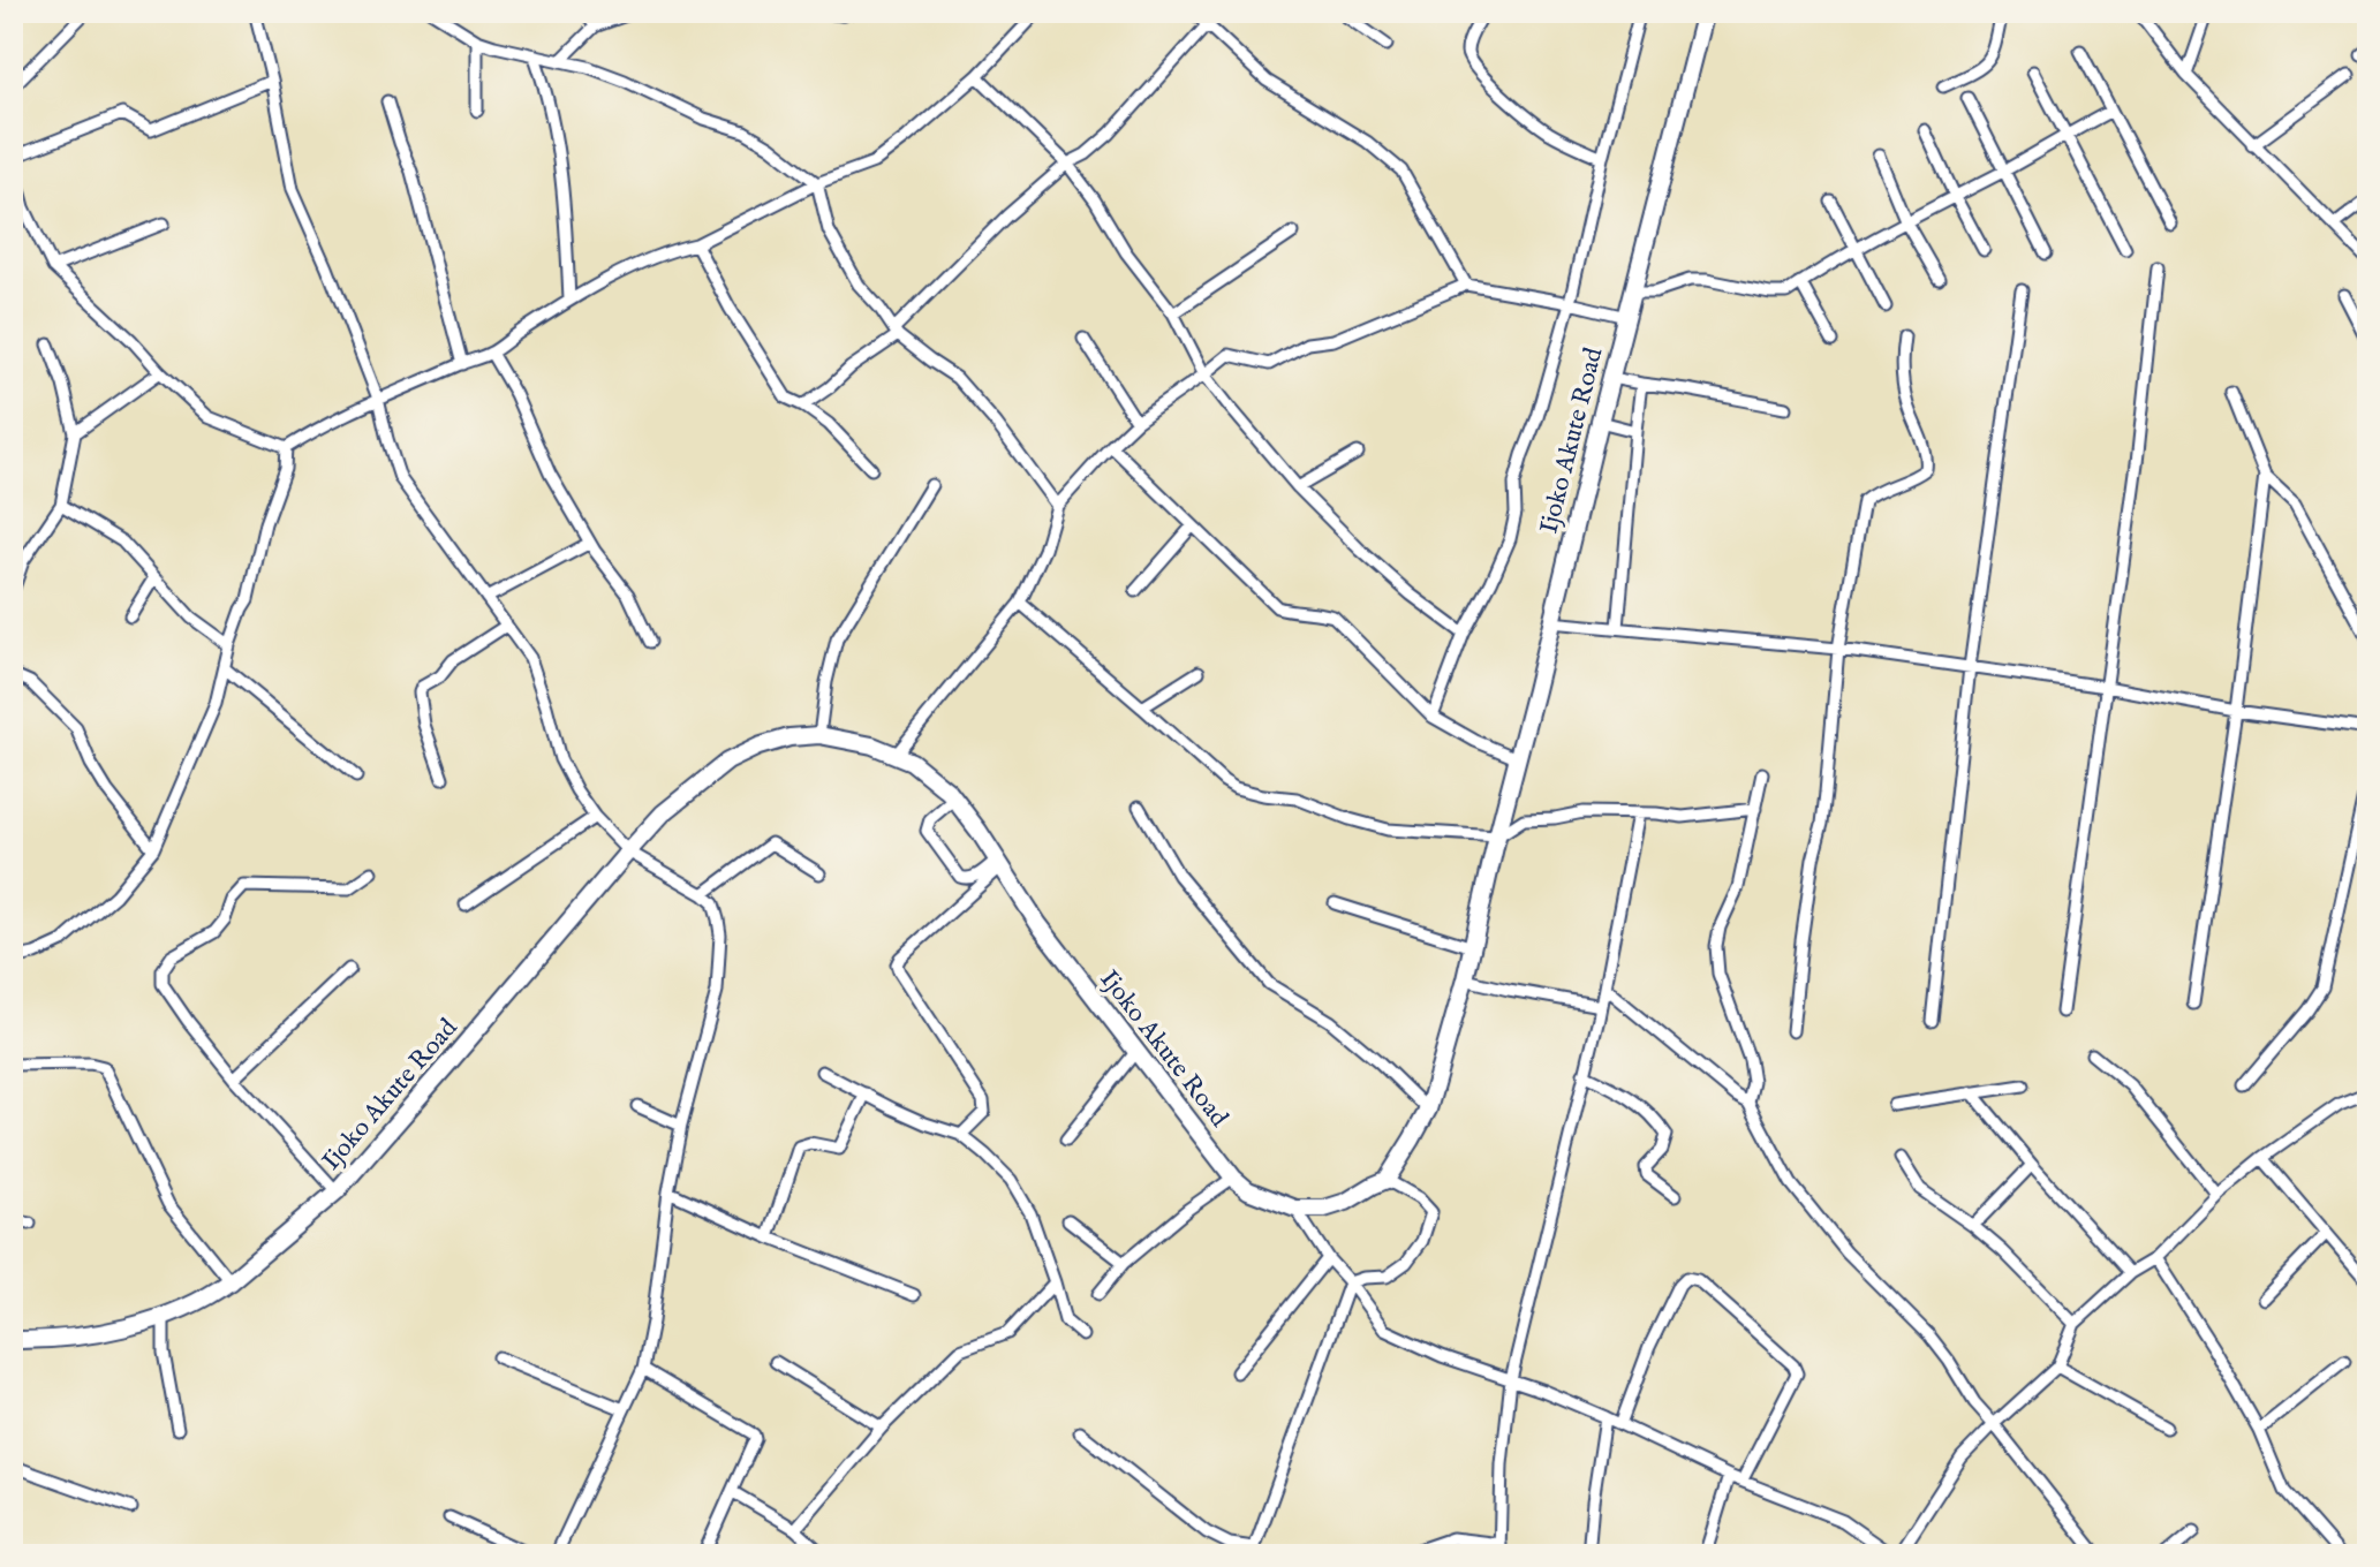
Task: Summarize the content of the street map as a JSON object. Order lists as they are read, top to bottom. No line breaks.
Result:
{"streets":{"main road":["Ijoko Akute Road"]}}
